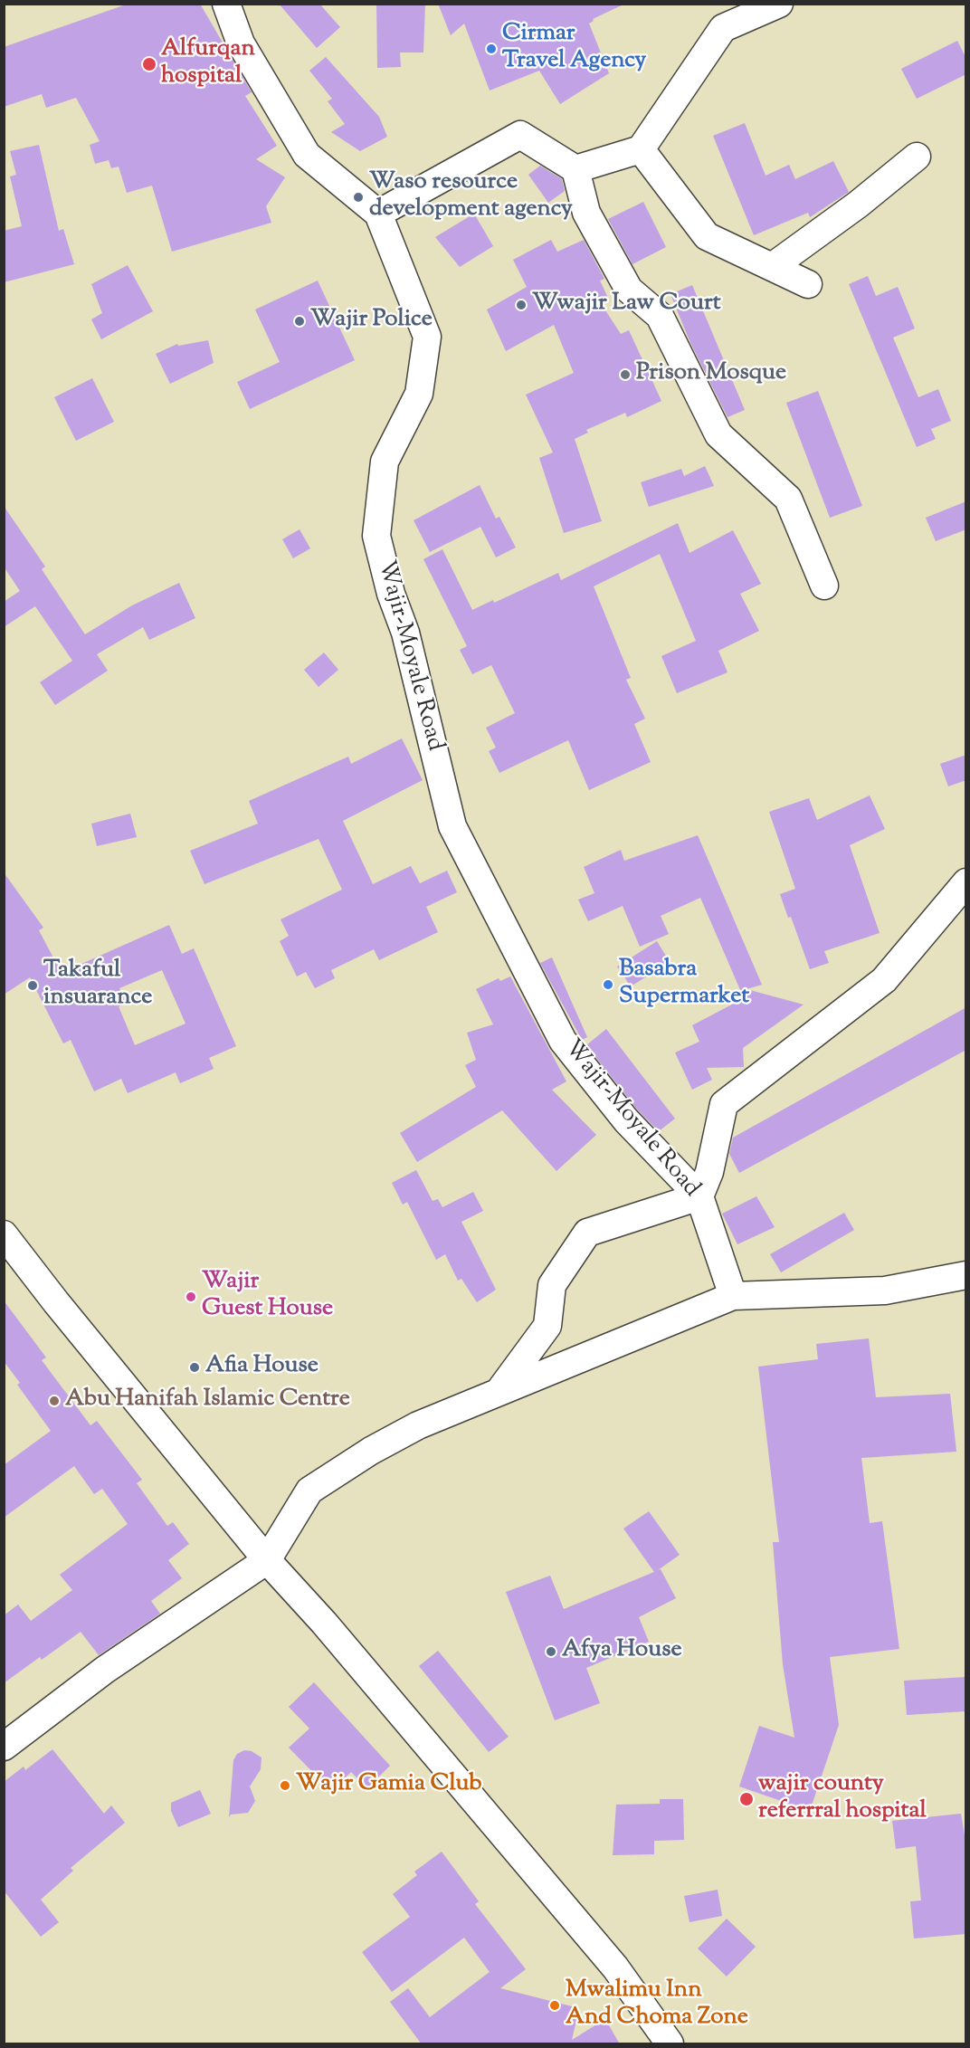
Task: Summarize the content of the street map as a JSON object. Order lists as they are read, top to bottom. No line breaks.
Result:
{"streets":{"street":["Wajir-Moyale Road"]},"places":["Cirmar Travel Agency","Alfurqan hospital","Waso resource development agency","Wwajir Law Court","Wajir Police","Prison Mosque","Basabra Supermarket","Takaful insuarance","Wajir Guest House","Afia House","Abu Hanifah Islamic Centre","Afya House","Wajir Gamia Club","wajir county referrral hospital","Mwalimu Inn And Choma Zone"]}
